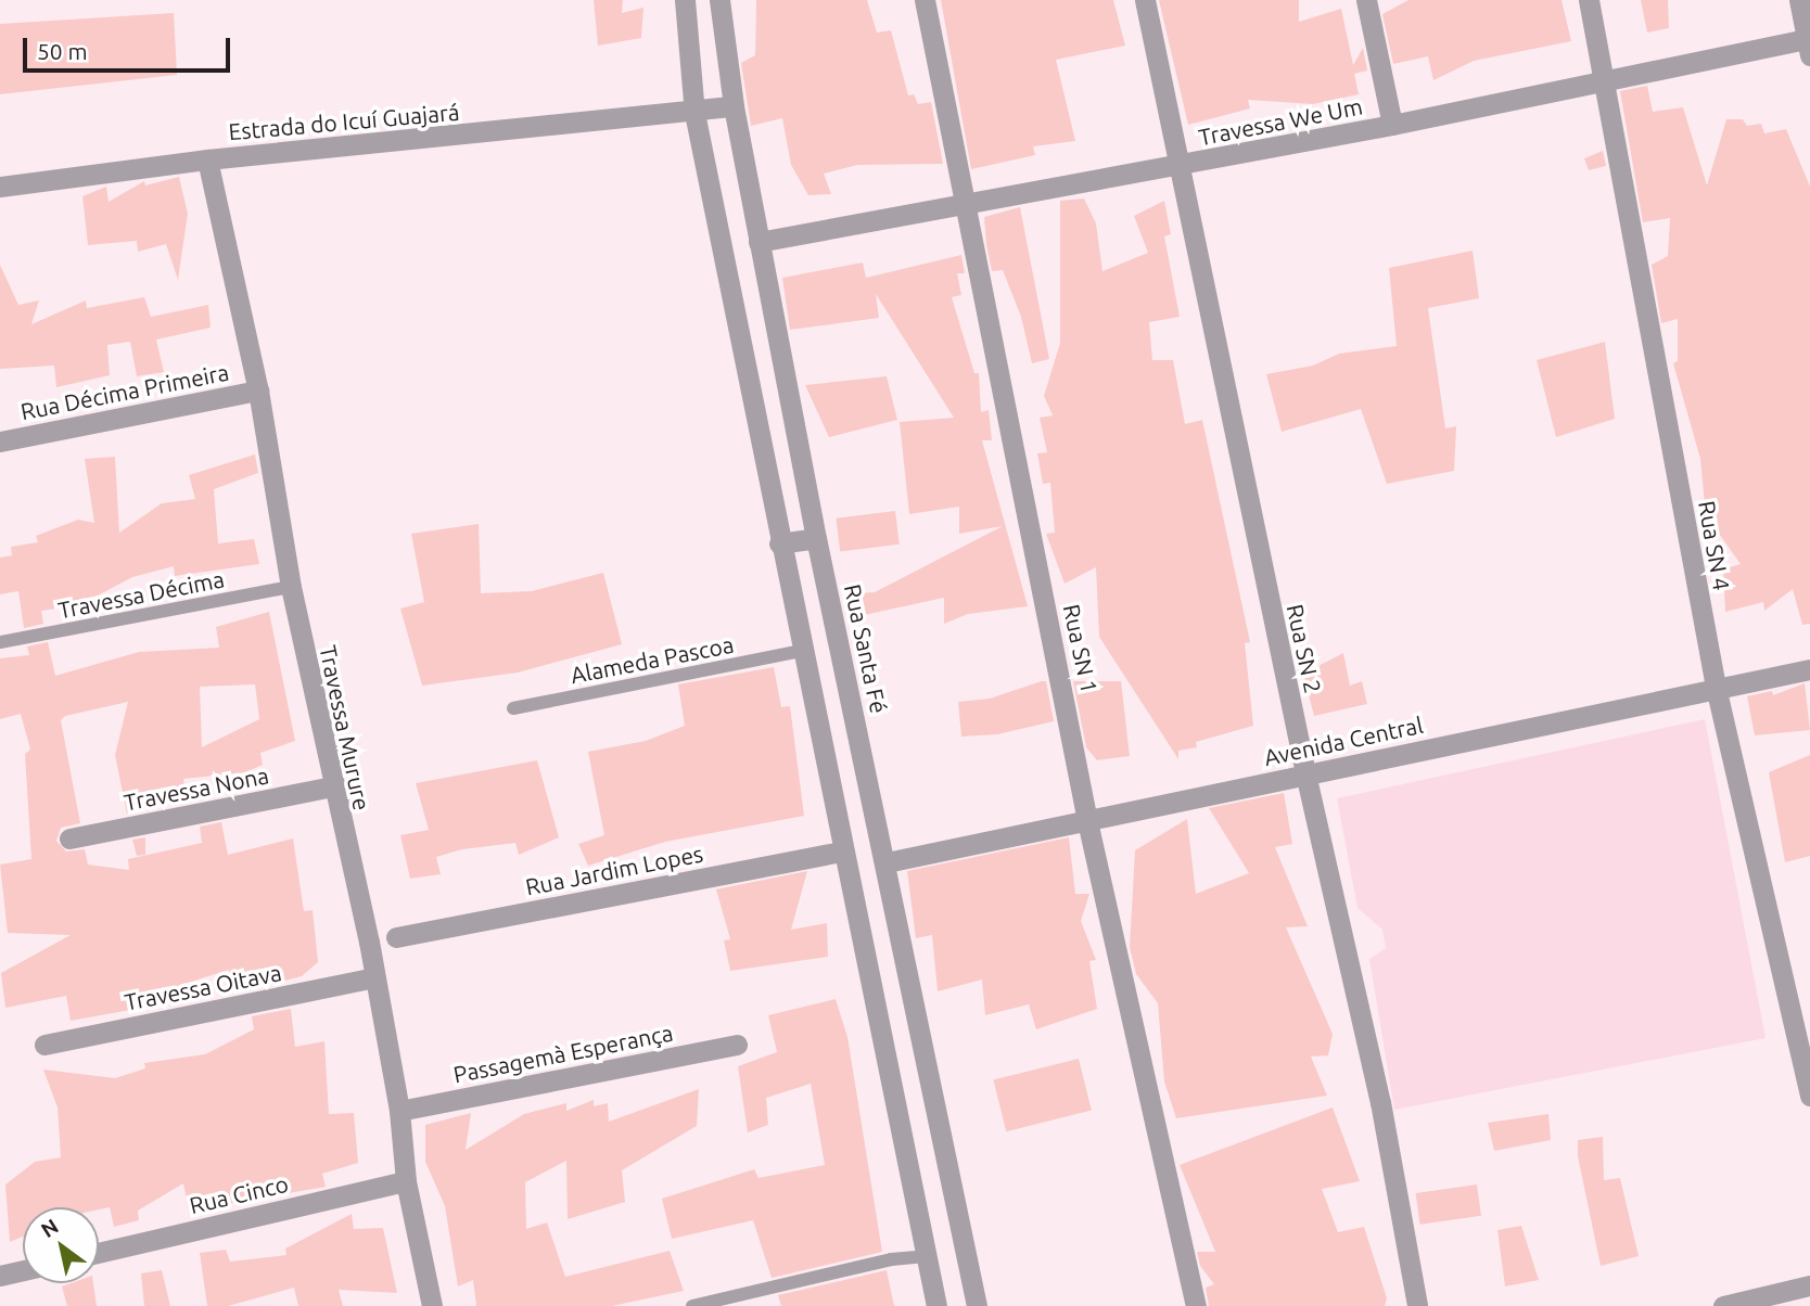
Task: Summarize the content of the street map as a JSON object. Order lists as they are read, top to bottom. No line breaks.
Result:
{"streets":{"street":["Estrada do Icuí Guajará","Travessa We Um","Rua Décima Primeira","Rua SN 4","Rua Santa Fé","Rua SN 1","Rua SN 2","Travessa Murure","Avenida Central","Travessa Nona","Rua Jardim Lopes","Travessa Oitava","Passagemà Esperança","Rua Cinco"],"lane":["Travessa Décima","Alameda Pascoa"]},"crossings":[["Estrada do Icuí Guajará","Rua Santa Fé"],["Estrada do Icuí Guajará","Travessa Murure"],["Travessa We Um","Rua SN 4"],["Travessa We Um","Rua Santa Fé"],["Travessa We Um","Rua SN 1"],["Travessa We Um","Rua SN 2"],["Rua Décima Primeira","Travessa Murure"],["Rua SN 4","Avenida Central"],["Travessa Décima","Travessa Murure"],["Rua Santa Fé","Avenida Central"],["Rua SN 1","Avenida Central"],["Rua SN 2","Avenida Central"],["Travessa Murure","Travessa Nona"],["Travessa Murure","Travessa Oitava"],["Travessa Murure","Passagemà Esperança"],["Travessa Murure","Rua Cinco"]],"scale_bar":"50 m","north":"top left"}
